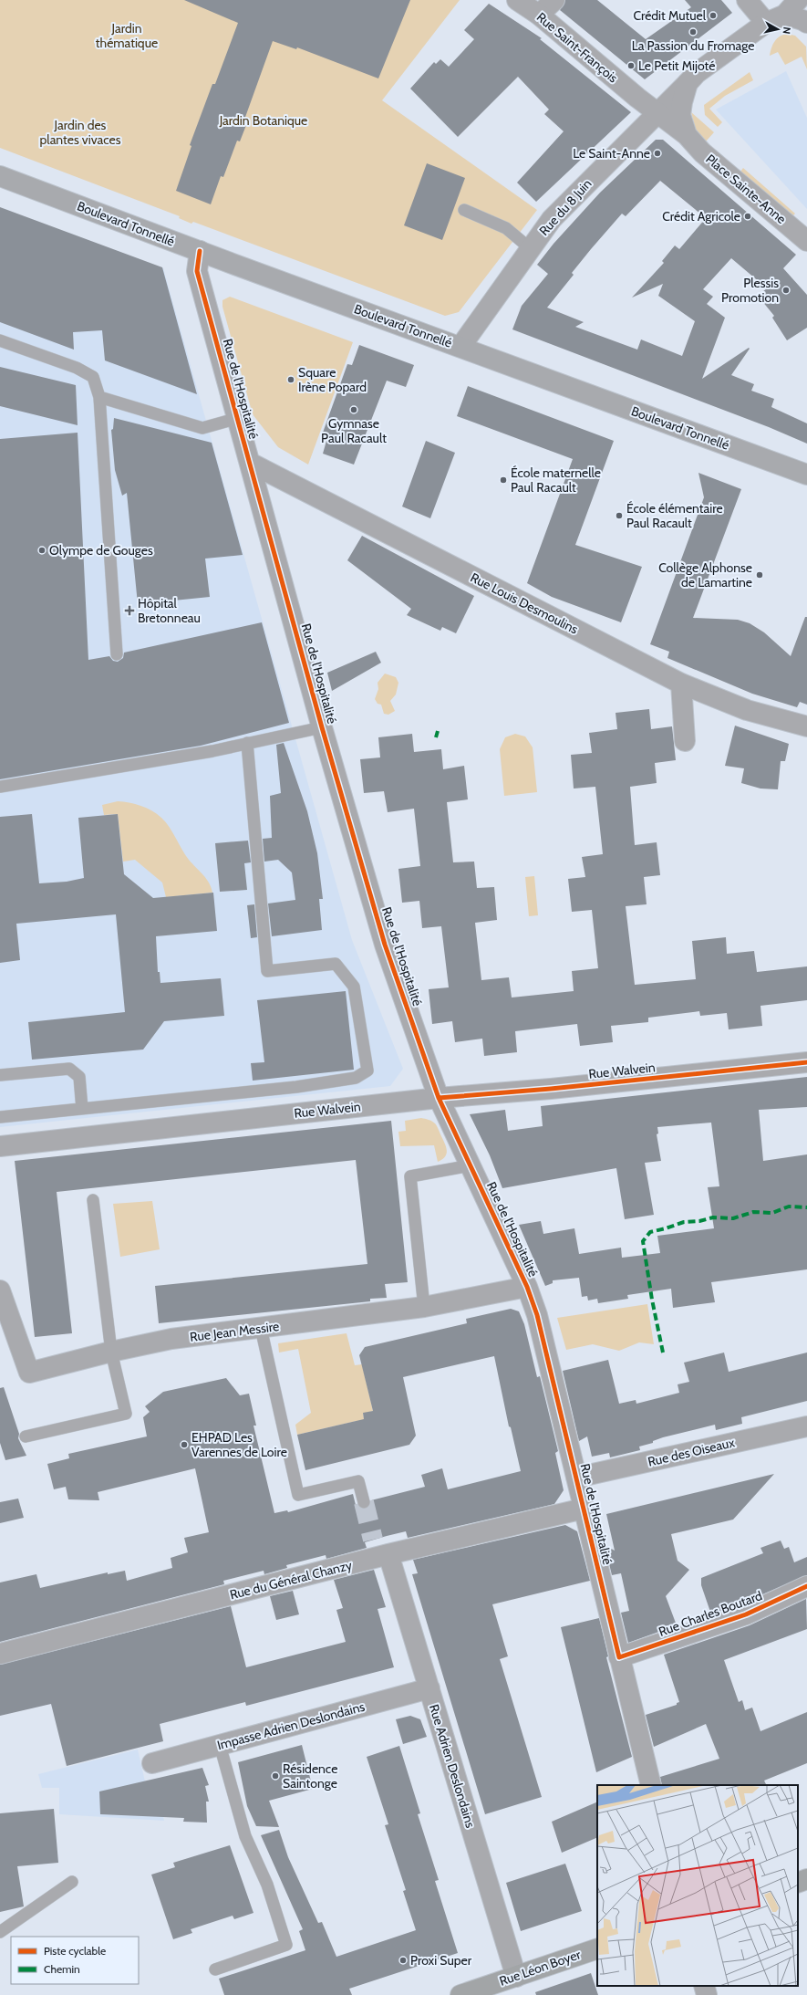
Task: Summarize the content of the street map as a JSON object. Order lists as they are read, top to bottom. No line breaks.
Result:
{"streets":{"main road":["Boulevard Tonnellé","Rue Léon Boyer"],"street":["Rue Saint-François","Place Sainte-Anne","Rue du 8 Juin","Rue de l'Hospitalité","Rue Louis Desmoulins","Rue Walvein","Rue Jean Messire","Rue des Oiseaux","Rue du Général Chanzy","Rue Charles Boutard","Impasse Adrien Deslondains","Rue Adrien Deslondains"]},"crossings":[["Rue Saint-François","Place Sainte-Anne"],["Place Sainte-Anne","Rue du 8 Juin"],["Rue du 8 Juin","Boulevard Tonnellé"],["Boulevard Tonnellé","Rue de l'Hospitalité"],["Rue de l'Hospitalité","Rue Louis Desmoulins"],["Rue de l'Hospitalité","Rue Walvein"],["Rue de l'Hospitalité","Rue Jean Messire"],["Rue de l'Hospitalité","Rue des Oiseaux"],["Rue de l'Hospitalité","Rue du Général Chanzy"],["Rue de l'Hospitalité","Rue Charles Boutard"],["Rue du Général Chanzy","Rue Adrien Deslondains"],["Impasse Adrien Deslondains","Rue Adrien Deslondains"],["Rue Adrien Deslondains","Rue Léon Boyer"]],"parks":["Jardin thématique","Jardin Botanique","Jardin des plantes vivaces"],"places":{"other":["Crédit Mutuel","La Passion du Fromage","Le Petit Mijoté","Le Saint-Anne","Crédit Agricole","Plessis Promotion","Square Irène Popard","Gymnase Paul Racault","École maternelle Paul Racault","École élémentaire Paul Racault","Olympe de Gouges","Collège Alphonse de Lamartine","EHPAD Les Varennes de Loire","Résidence Saintonge","Proxi Super"],"health":["Hôpital Bretonneau"]},"legend":["Piste cyclable","Chemin"],"north":"right"}
